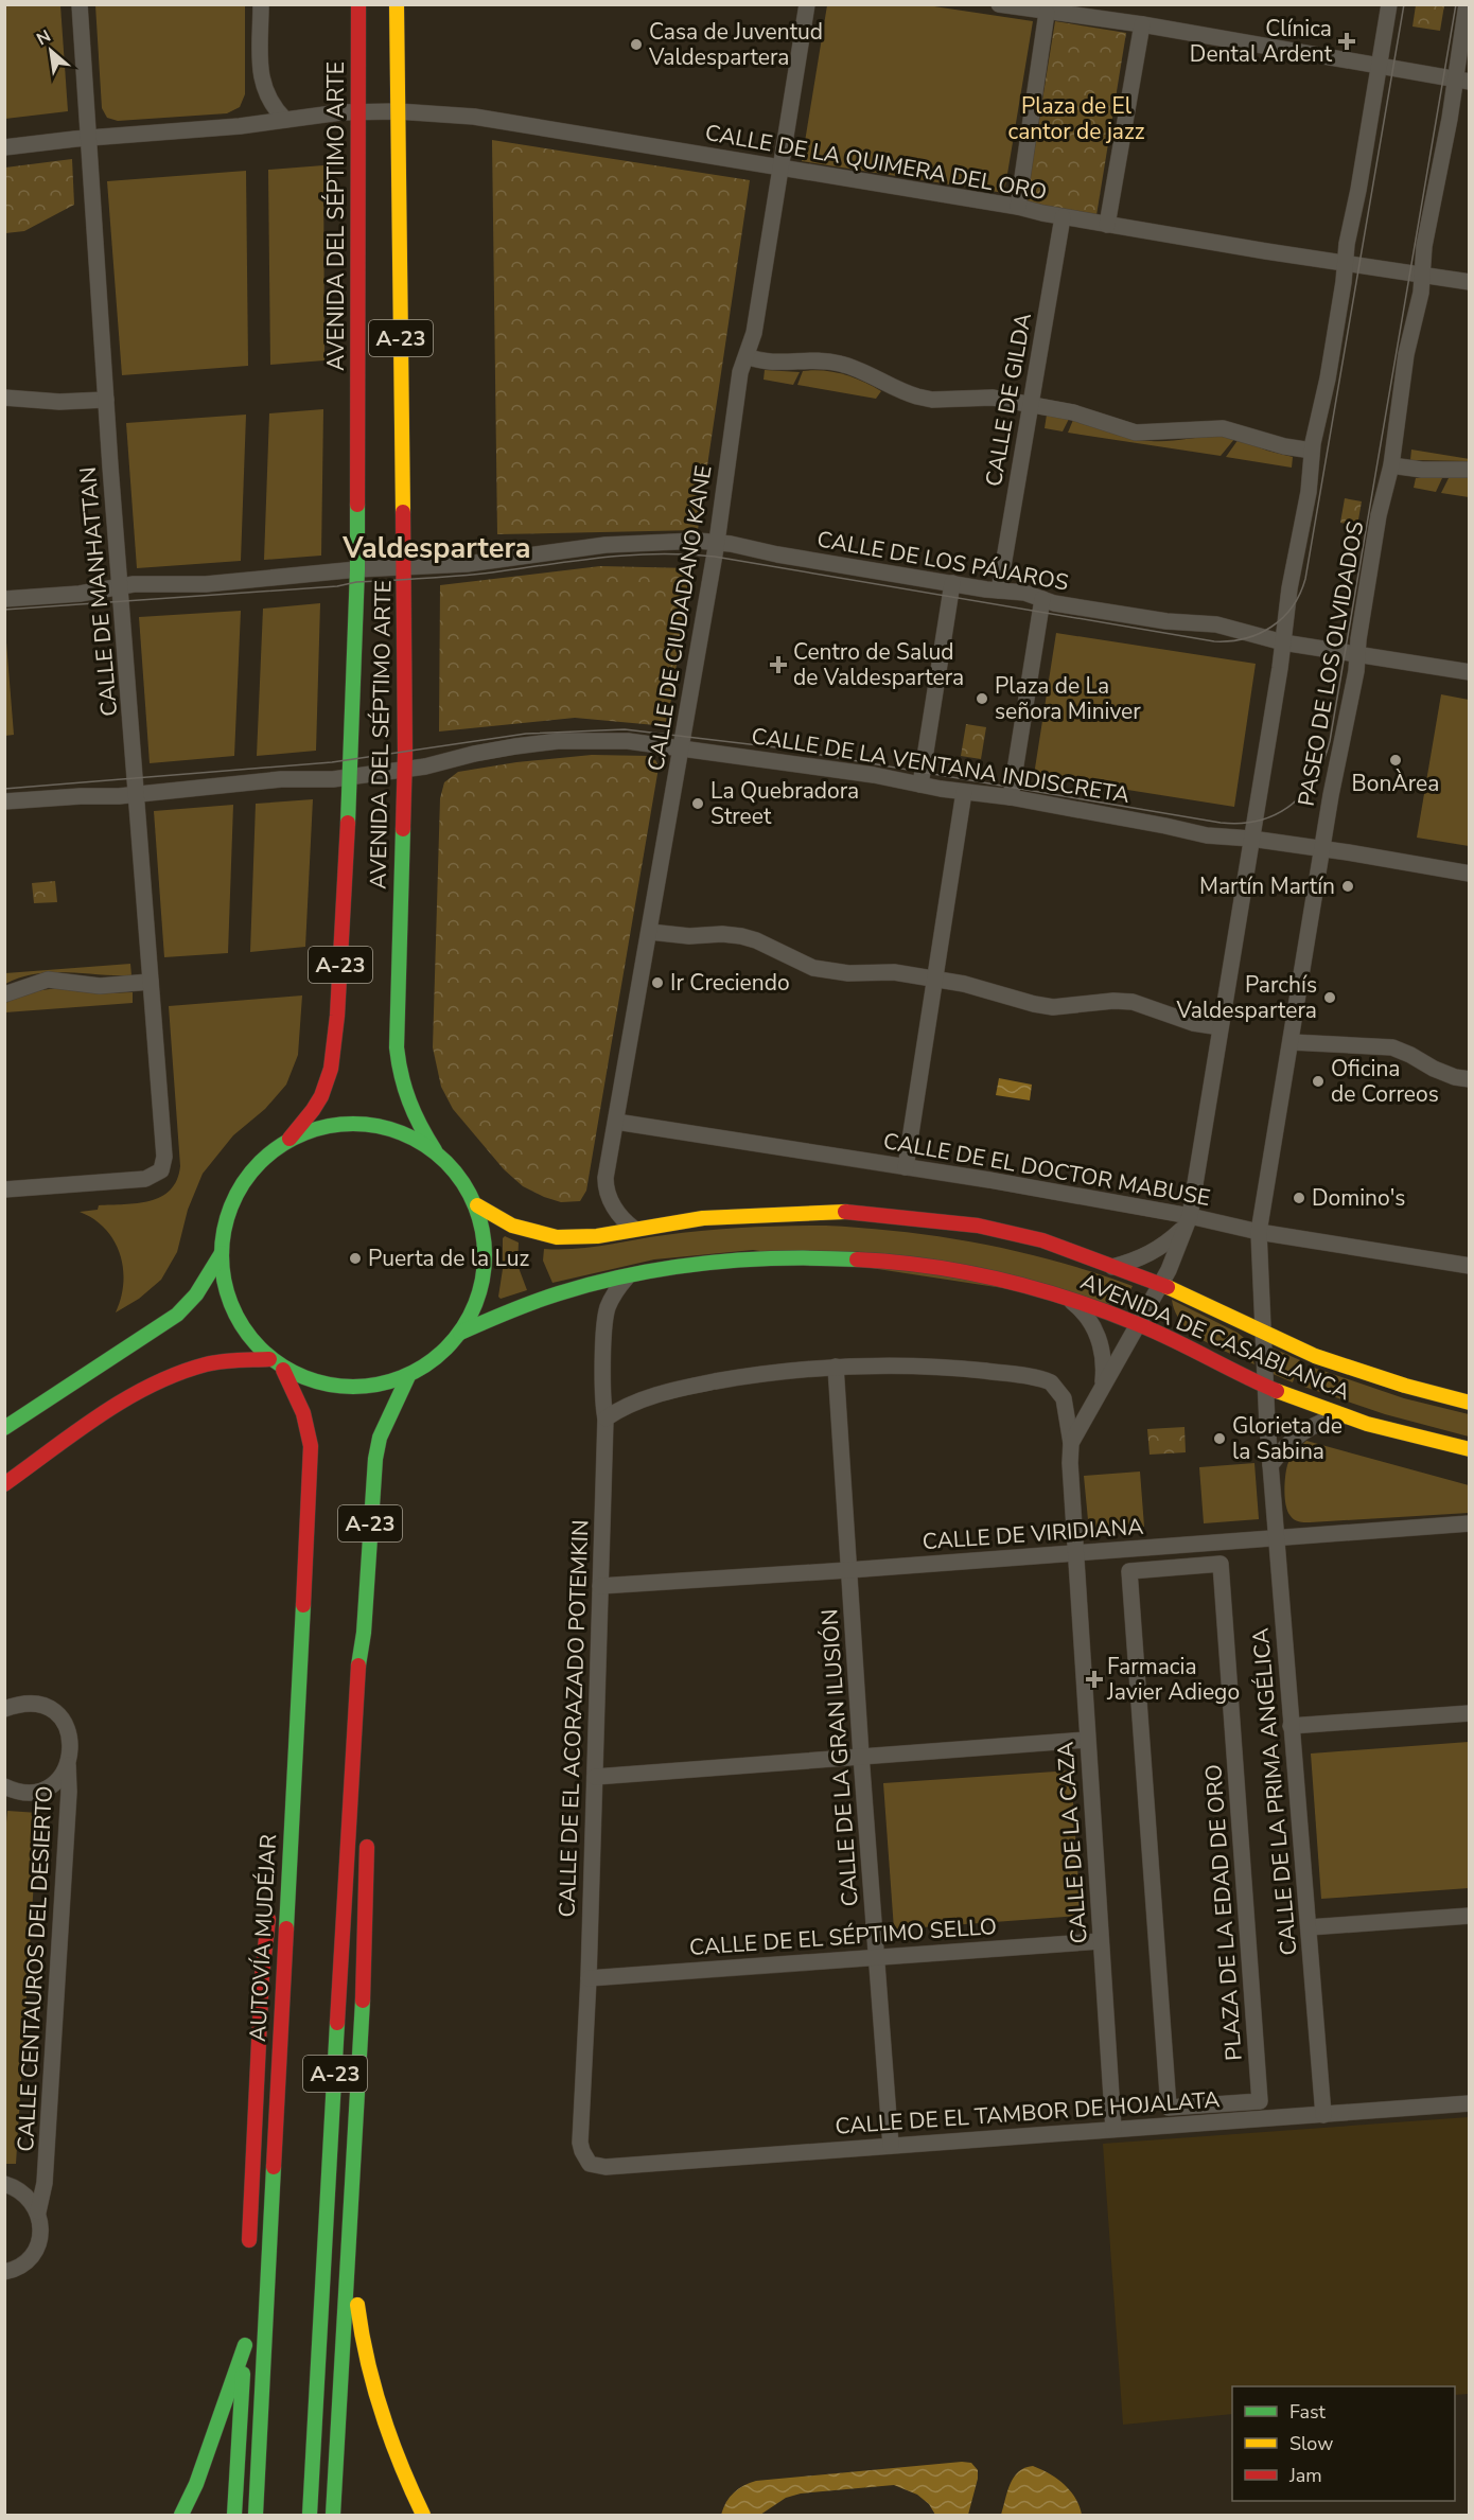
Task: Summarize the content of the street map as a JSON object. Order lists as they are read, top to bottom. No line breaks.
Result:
{"streets":{"main road":["AVENIDA DEL SÉPTIMO ARTE","A-23","AVENIDA DE CASABLANCA","AUTOVÍA MUDÉJAR"],"street":["CALLE DE LA QUIMERA DEL ORO","CALLE DE GILDA","CALLE DE LOS PÁJAROS","CALLE DE MANHATTAN","CALLE DE CIUDADANO KANE","PASEO DE LOS OLVIDADOS","CALLE DE LA VENTANA INDISCRETA","CALLE DE EL DOCTOR MABUSE","CALLE DE VIRIDIANA","CALLE DE EL ACORAZADO POTEMKIN","CALLE DE LA GRAN ILUSIÓN","CALLE DE LA PRIMA ANGÉLICA","CALLE DE LA CAZA","PLAZA DE LA EDAD DE ORO","CALLE DE EL SÉPTIMO SELLO","CALLE CENTAUROS DEL DESIERTO","CALLE DE EL TAMBOR DE HOJALATA"]},"crossings":[["CALLE DE LA QUIMERA DEL ORO","AVENIDA DEL SÉPTIMO ARTE"],["CALLE DE LA QUIMERA DEL ORO","CALLE DE GILDA"],["CALLE DE LA QUIMERA DEL ORO","CALLE DE MANHATTAN"],["CALLE DE LA QUIMERA DEL ORO","CALLE DE CIUDADANO KANE"],["AVENIDA DEL SÉPTIMO ARTE","A-23"],["AVENIDA DEL SÉPTIMO ARTE","CALLE DE LOS PÁJAROS"],["AVENIDA DEL SÉPTIMO ARTE","CALLE DE LA VENTANA INDISCRETA"],["A-23","AVENIDA DE CASABLANCA"],["A-23","AUTOVÍA MUDÉJAR"],["CALLE DE GILDA","CALLE DE LOS PÁJAROS"],["CALLE DE LOS PÁJAROS","CALLE DE MANHATTAN"],["CALLE DE LOS PÁJAROS","CALLE DE CIUDADANO KANE"],["CALLE DE LOS PÁJAROS","PASEO DE LOS OLVIDADOS"],["CALLE DE MANHATTAN","CALLE DE LA VENTANA INDISCRETA"],["CALLE DE CIUDADANO KANE","CALLE DE LA VENTANA INDISCRETA"],["CALLE DE CIUDADANO KANE","CALLE DE EL DOCTOR MABUSE"],["CALLE DE CIUDADANO KANE","AVENIDA DE CASABLANCA"],["PASEO DE LOS OLVIDADOS","CALLE DE LA VENTANA INDISCRETA"],["PASEO DE LOS OLVIDADOS","CALLE DE EL DOCTOR MABUSE"],["PASEO DE LOS OLVIDADOS","AVENIDA DE CASABLANCA"],["PASEO DE LOS OLVIDADOS","CALLE DE LA PRIMA ANGÉLICA"],["AVENIDA DE CASABLANCA","CALLE DE EL ACORAZADO POTEMKIN"],["AVENIDA DE CASABLANCA","CALLE DE LA PRIMA ANGÉLICA"],["CALLE DE VIRIDIANA","CALLE DE EL ACORAZADO POTEMKIN"],["CALLE DE VIRIDIANA","CALLE DE LA GRAN ILUSIÓN"],["CALLE DE VIRIDIANA","CALLE DE LA PRIMA ANGÉLICA"],["CALLE DE VIRIDIANA","CALLE DE LA CAZA"],["CALLE DE EL ACORAZADO POTEMKIN","CALLE DE EL SÉPTIMO SELLO"],["CALLE DE EL ACORAZADO POTEMKIN","CALLE DE EL TAMBOR DE HOJALATA"],["CALLE DE LA GRAN ILUSIÓN","CALLE DE EL SÉPTIMO SELLO"],["CALLE DE LA GRAN ILUSIÓN","CALLE DE EL TAMBOR DE HOJALATA"],["CALLE DE LA PRIMA ANGÉLICA","CALLE DE EL TAMBOR DE HOJALATA"],["CALLE DE LA CAZA","CALLE DE EL SÉPTIMO SELLO"],["CALLE DE LA CAZA","CALLE DE EL TAMBOR DE HOJALATA"]],"districts":["Valdespartera"],"parks":["Plaza de El cantor de jazz"],"places":{"health":["Clínica Dental Ardent","Centro de Salud de Valdespartera","Farmacia Javier Adiego"],"other":["Casa de Juventud Valdespartera","Plaza de La señora Miniver","BonÀrea","La Quebradora Street","Martín Martín","Ir Creciendo","Parchís Valdespartera","Oficina de Correos","Domino's","Puerta de la Luz","Glorieta de la Sabina"]},"legend":["Fast","Slow","Jam"],"north":"top left"}
